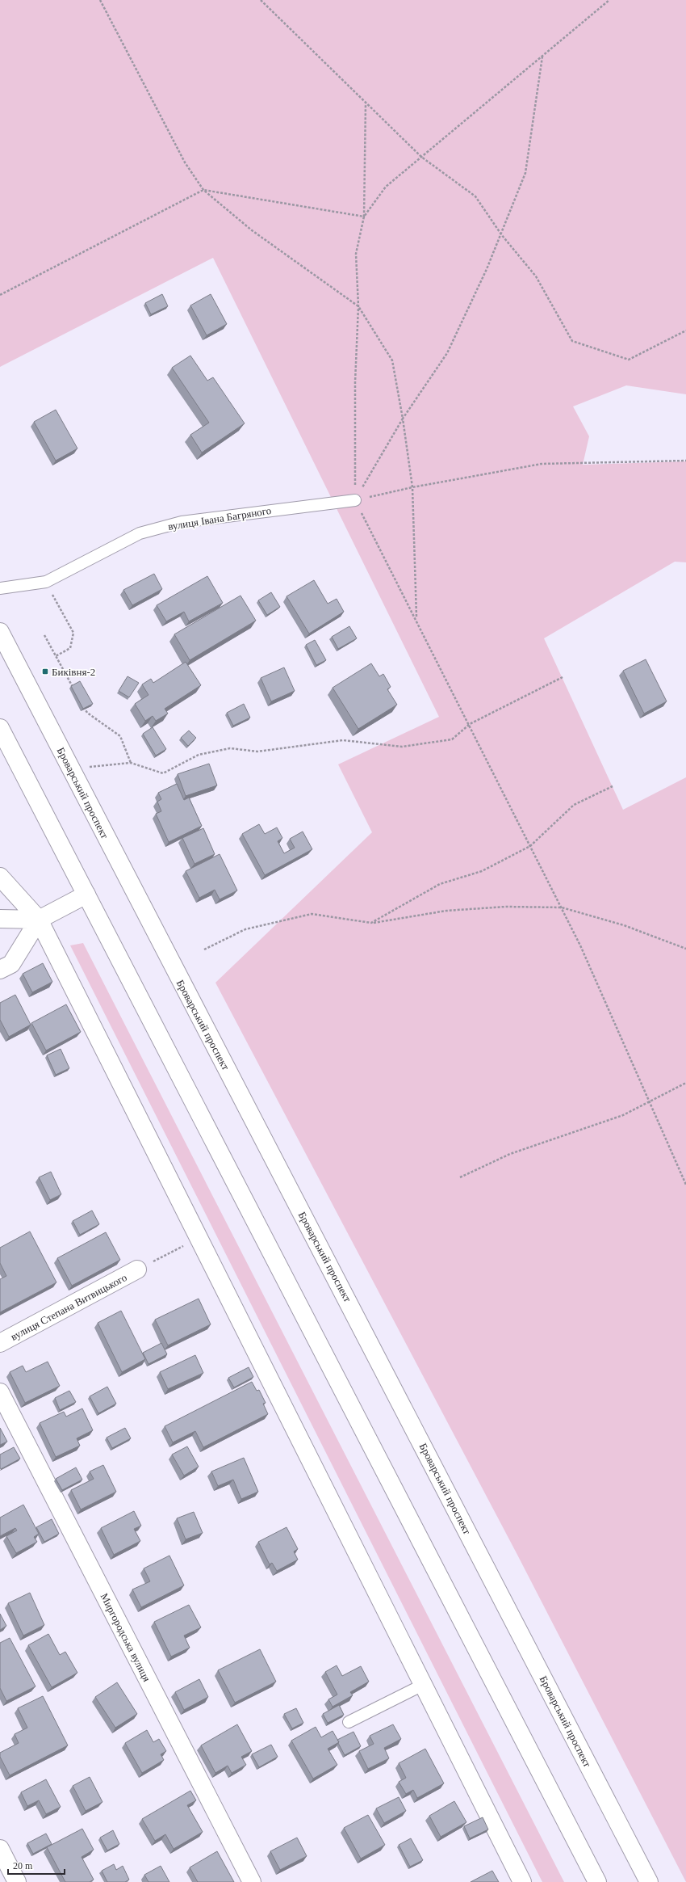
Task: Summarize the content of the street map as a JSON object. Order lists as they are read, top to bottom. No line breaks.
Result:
{"streets":{"main road":["Броварський проспект","вулиця Степана Витвицького","Миргородська вулиця"],"lane":["вулиця Івана Багряного"]},"places":{"transit":["Бикiвня-2"]},"scale_bar":"20 m"}
